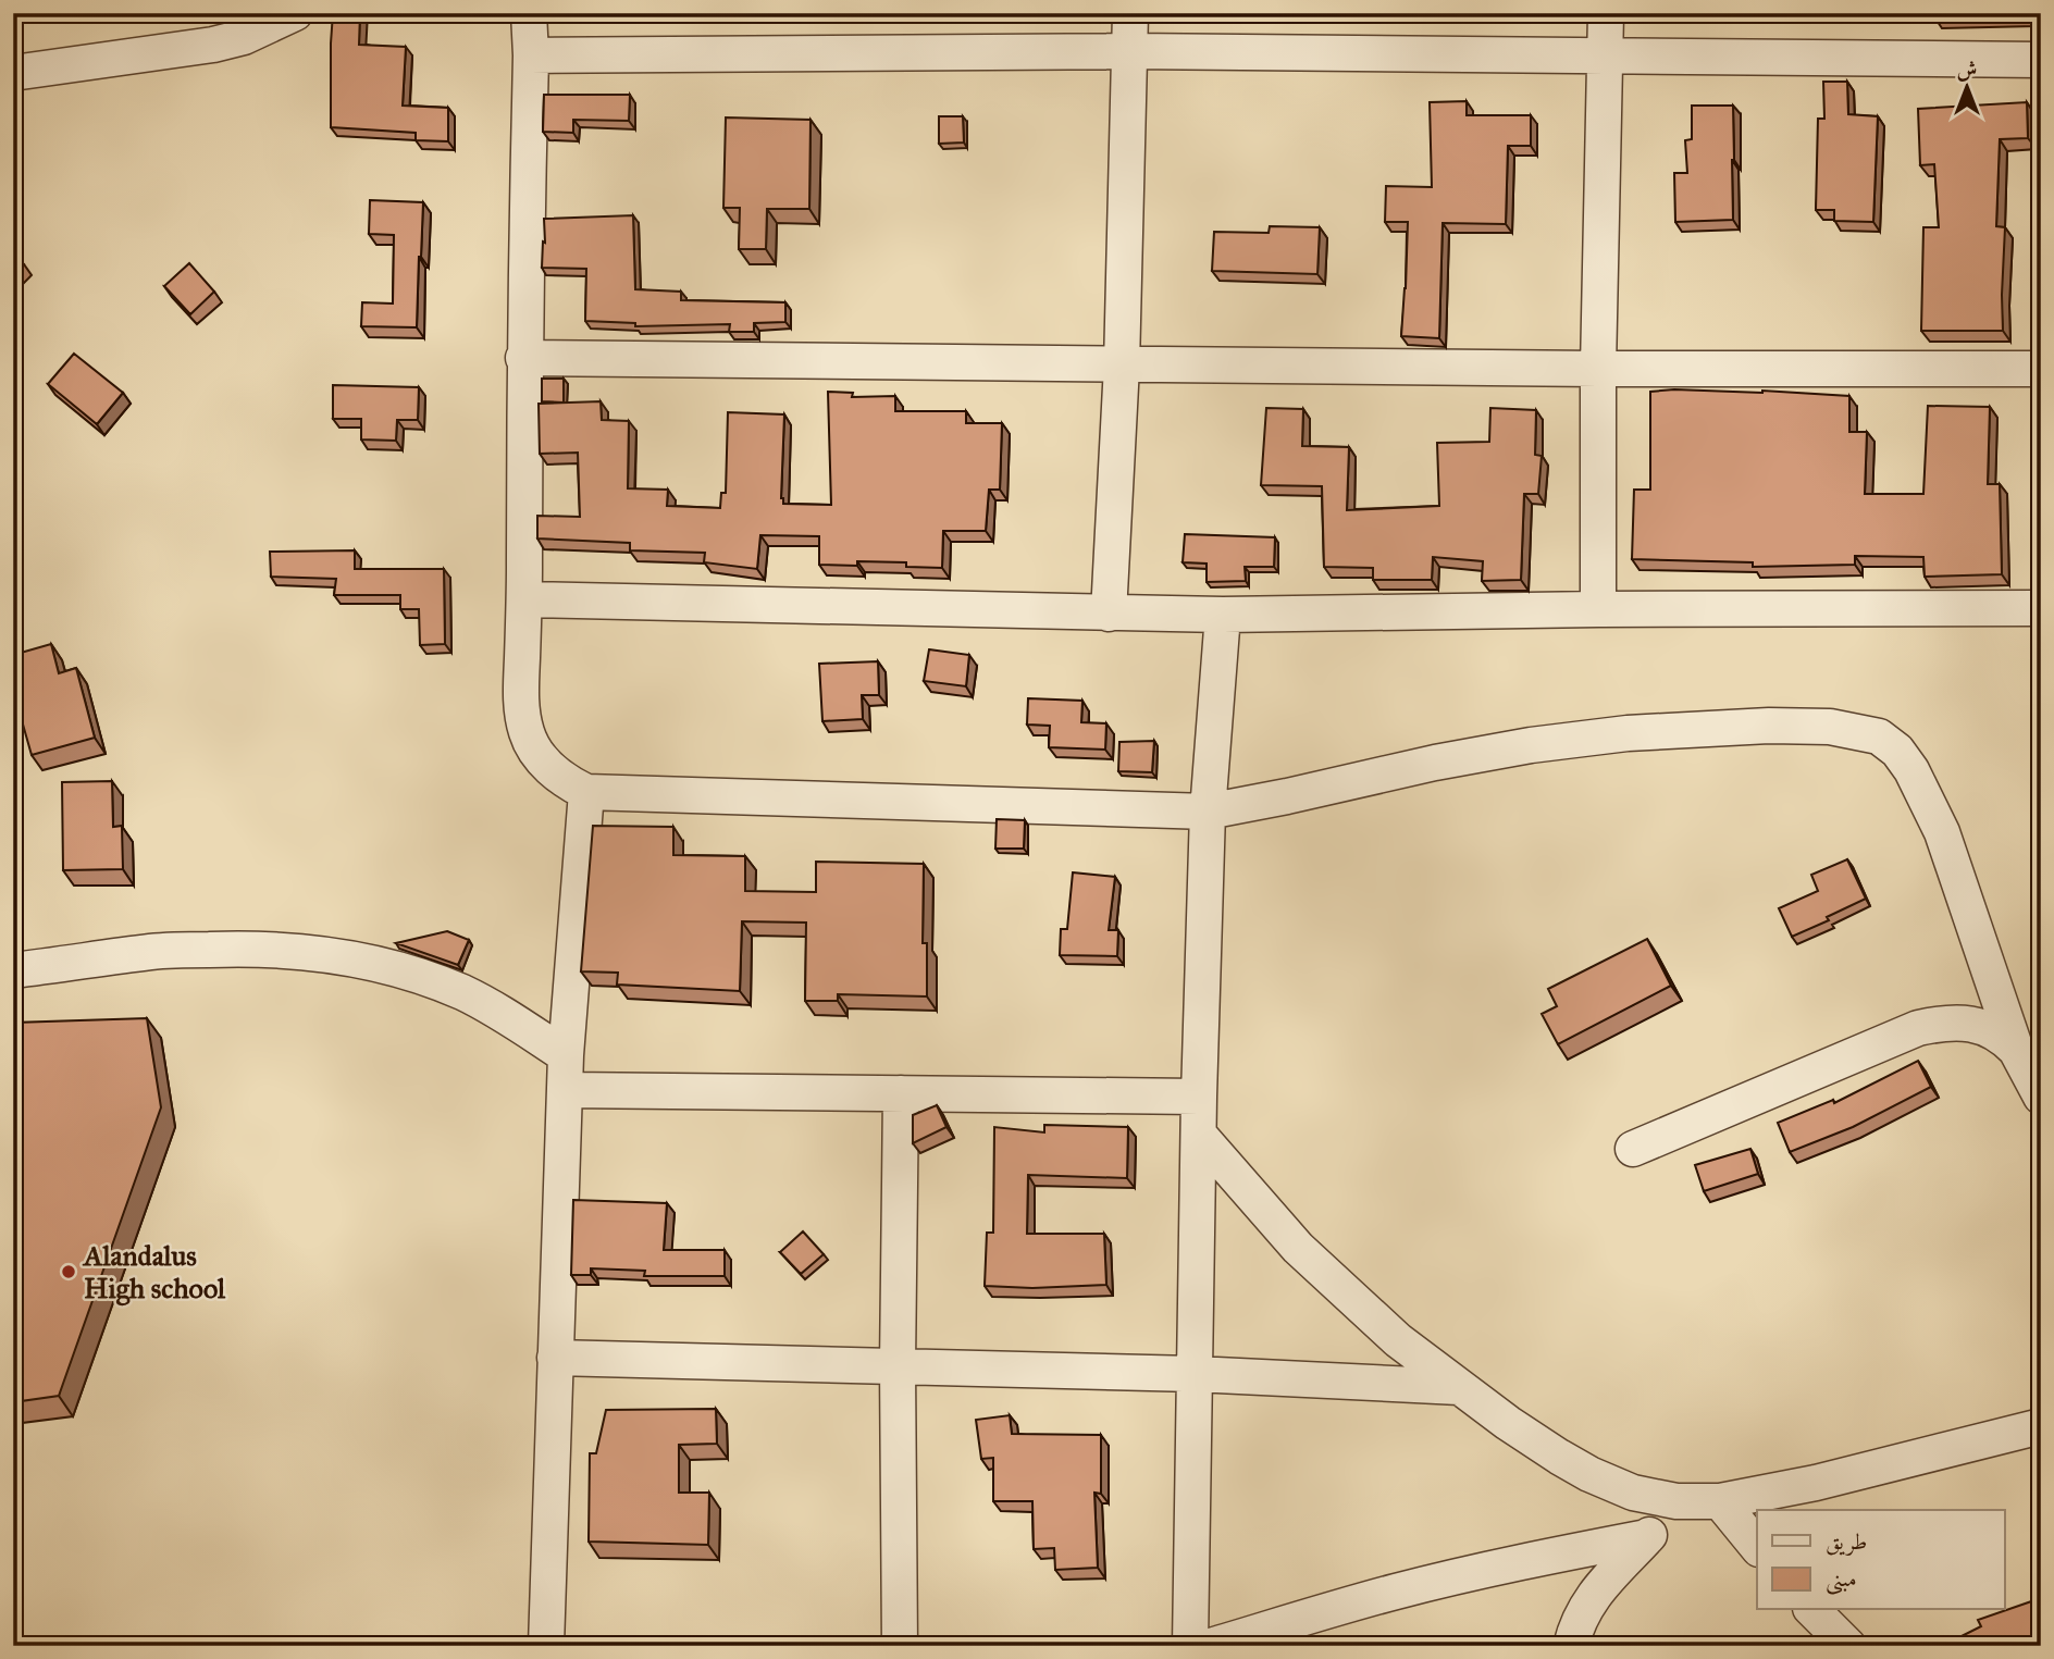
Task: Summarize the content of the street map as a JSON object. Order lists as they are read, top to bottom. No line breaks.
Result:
{"places":["Alandalus High school"],"legend":["طريق","مبنى"],"north":"top"}
